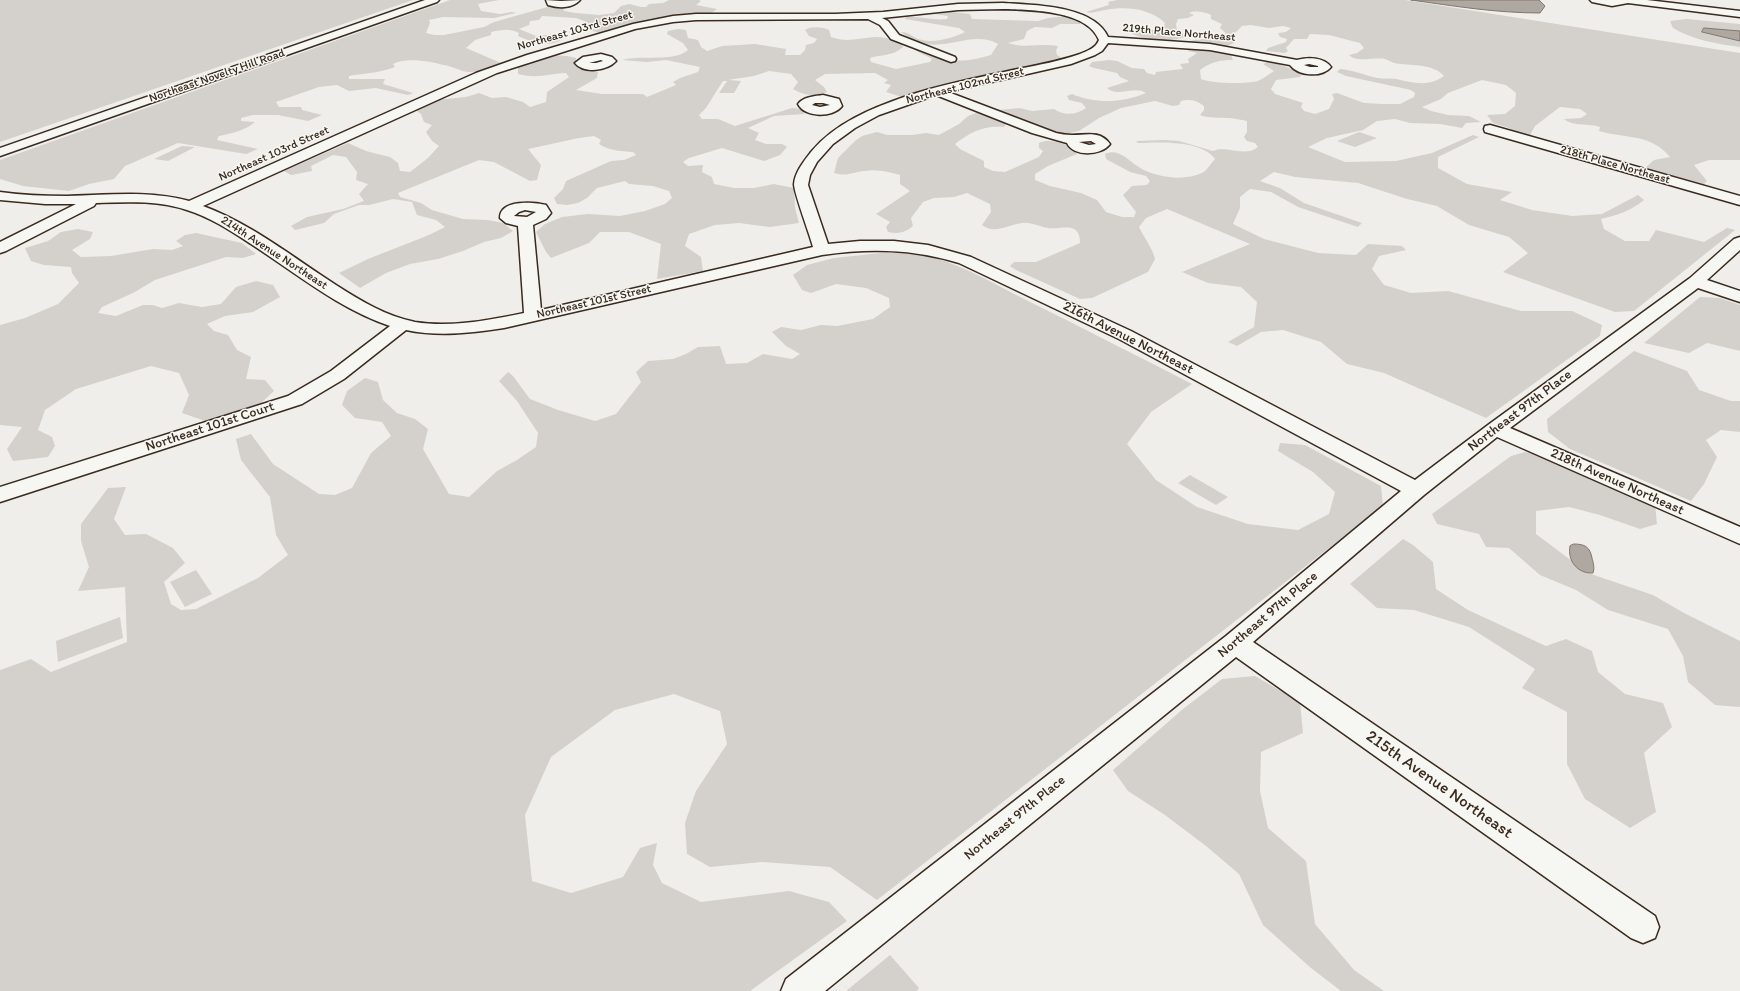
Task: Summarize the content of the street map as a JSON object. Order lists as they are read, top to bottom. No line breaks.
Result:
{"streets":{"street":["Northeast 103rd Street","219th Place Northeast","Northeast Novelty Hill Road","Northeast 102nd Street","218th Place Northeast","214th Avenue Northeast","Northeast 101st Street","216th Avenue Northeast","Northeast 97th Place","Northeast 101st Court","218th Avenue Northeast","215th Avenue Northeast"]},"crossings":[["Northeast 103rd Street","219th Place Northeast"],["Northeast 103rd Street","Northeast 102nd Street"],["Northeast 103rd Street","214th Avenue Northeast"],["219th Place Northeast","Northeast 102nd Street"],["Northeast 102nd Street","216th Avenue Northeast"],["214th Avenue Northeast","Northeast 101st Street"],["214th Avenue Northeast","Northeast 101st Court"],["Northeast 101st Street","216th Avenue Northeast"],["Northeast 101st Street","Northeast 101st Court"],["216th Avenue Northeast","Northeast 97th Place"],["Northeast 97th Place","218th Avenue Northeast"],["Northeast 97th Place","215th Avenue Northeast"]]}
